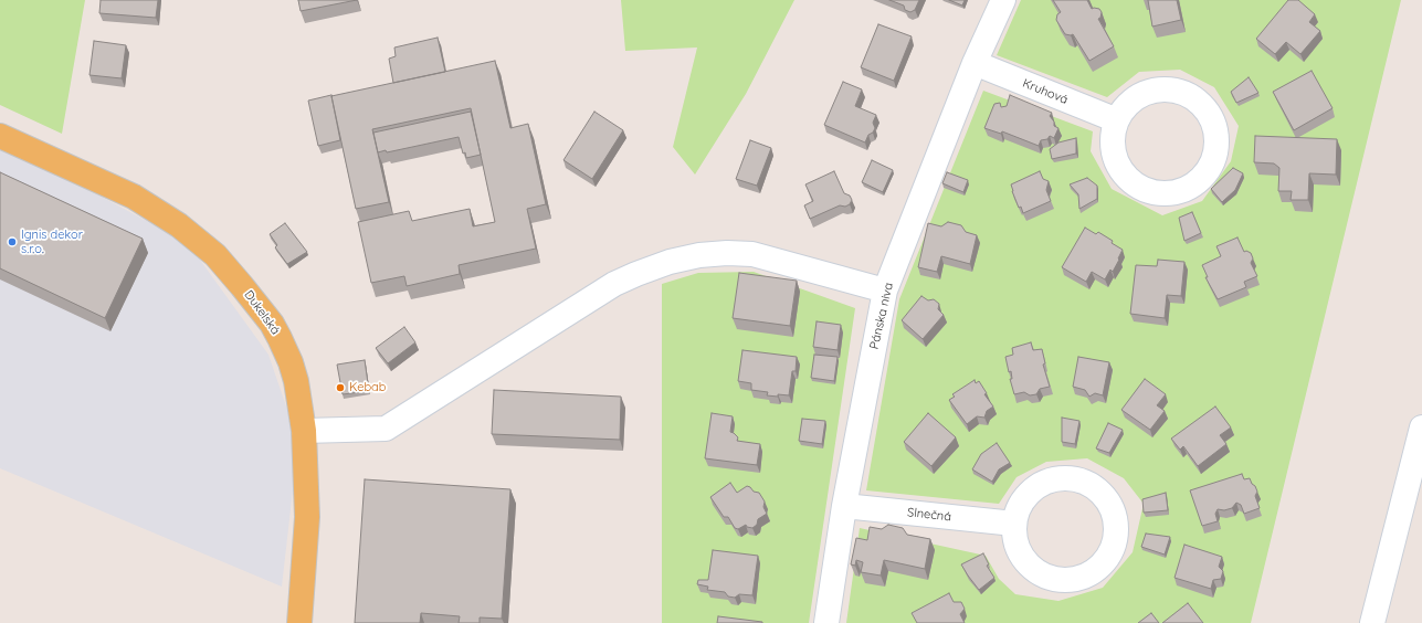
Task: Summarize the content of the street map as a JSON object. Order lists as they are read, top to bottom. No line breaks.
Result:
{"streets":{"main road":["Dukelská"],"street":["Kruhová","Pánska niva","Slnečná"]},"crossings":[["Kruhová","Pánska niva"],["Pánska niva","Slnečná"]],"places":["Ignis dekor s.r.o.","Kebab"]}
